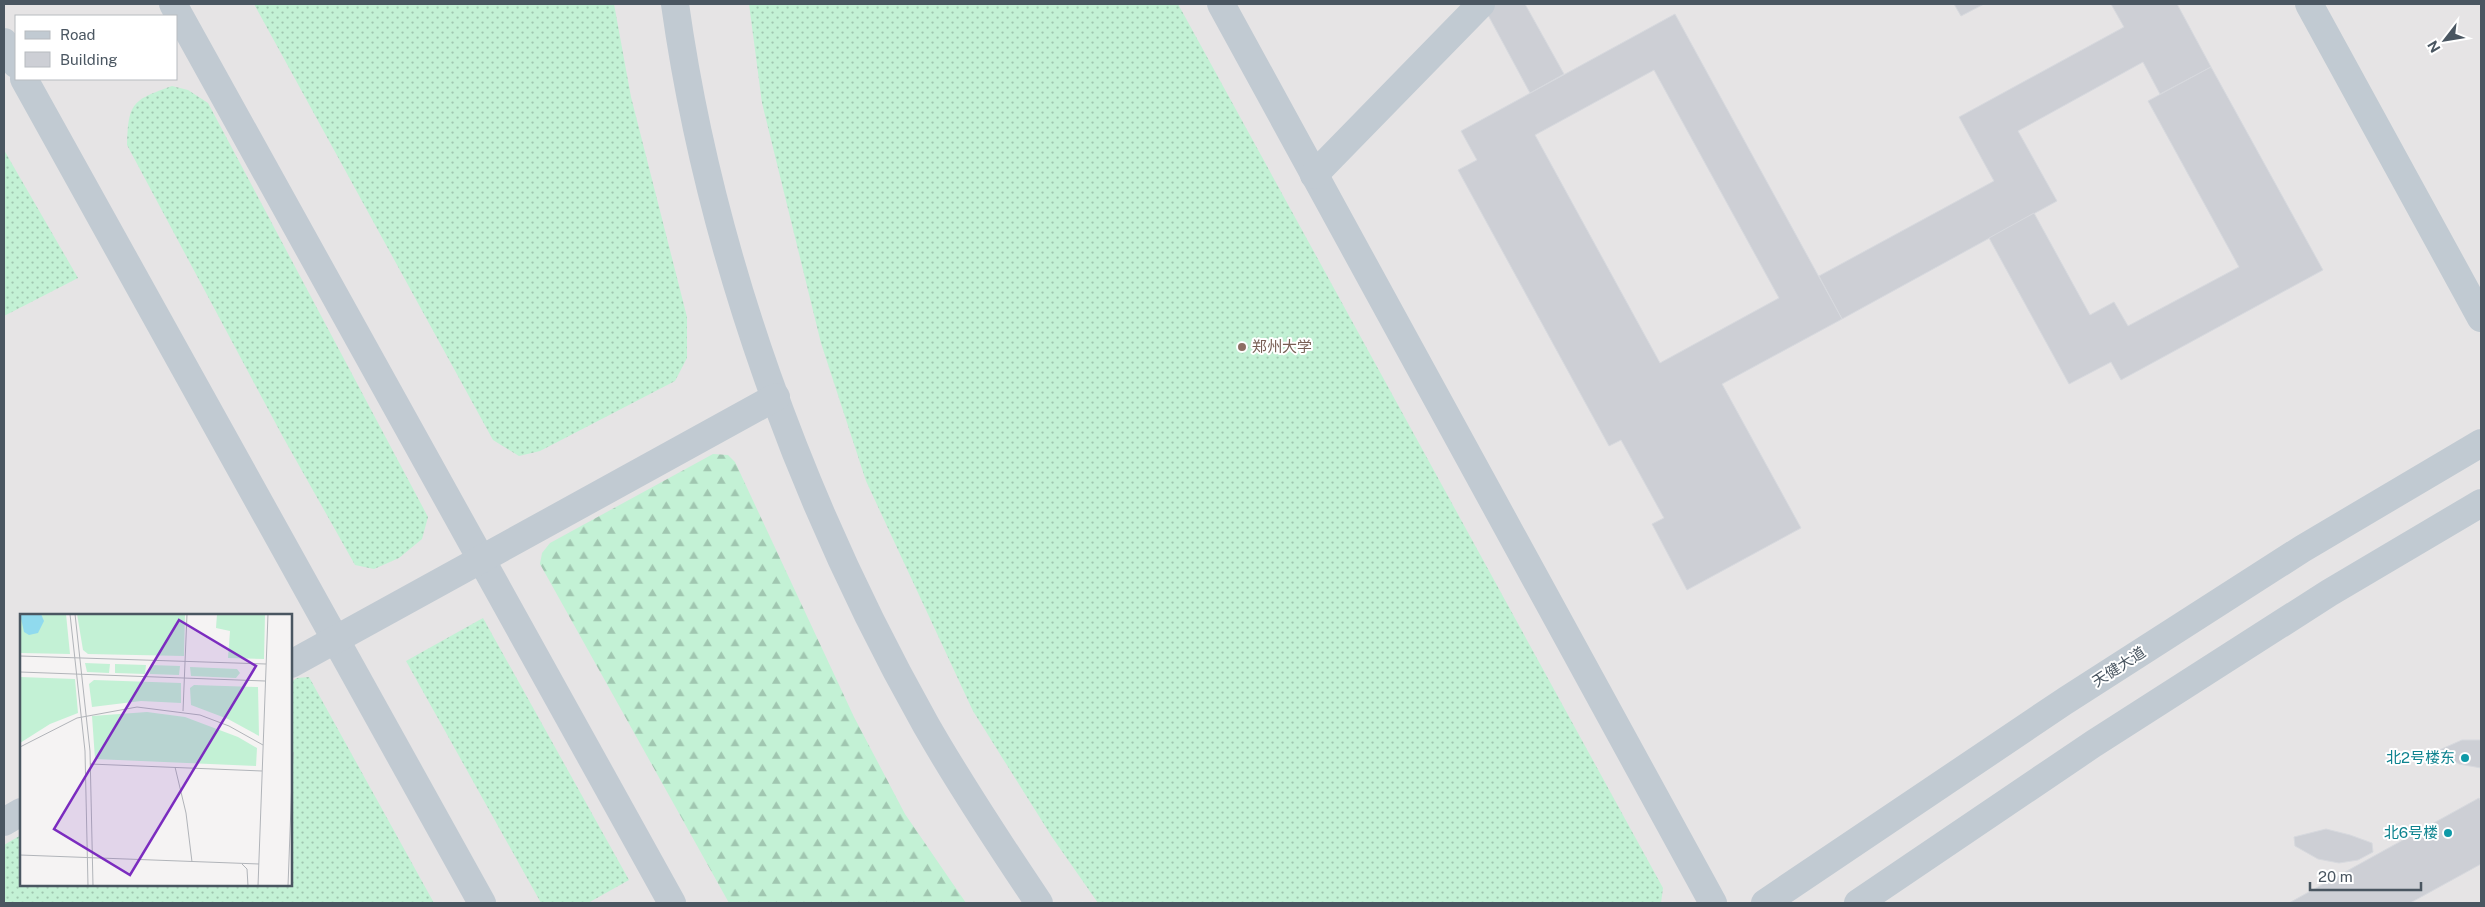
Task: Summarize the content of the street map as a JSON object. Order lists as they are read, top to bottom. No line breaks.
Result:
{"streets":{"lane":["天健大道"]},"places":["郑州大学","北2号楼东","北6号楼"],"legend":["Road","Building"],"scale_bar":"20 m","north":"bottom left"}
